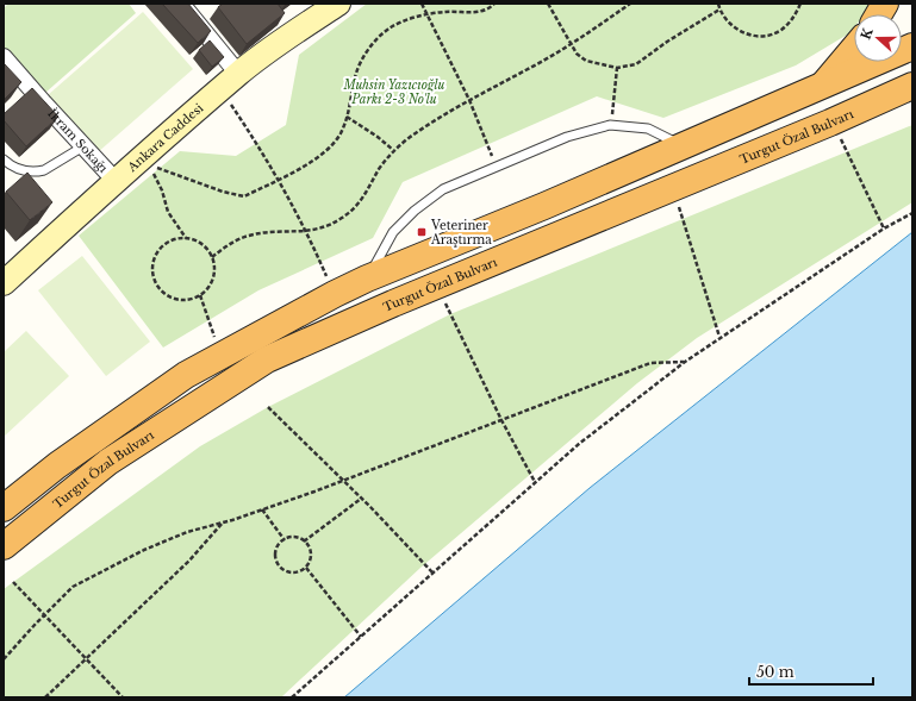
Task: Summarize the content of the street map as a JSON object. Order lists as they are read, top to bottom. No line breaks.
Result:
{"streets":{"highway":["Turgut Özal Bulvarı"],"main road":["Ankara Caddesi"],"street":["İkram Sokağı"]},"crossings":[["Ankara Caddesi","İkram Sokağı"]],"parks":["Muhsin Yazıcıoğlu Parkı 2-3 No'lu"],"places":{"transit":["Veteriner Araştırma"]},"scale_bar":"50 m","north":"left"}
